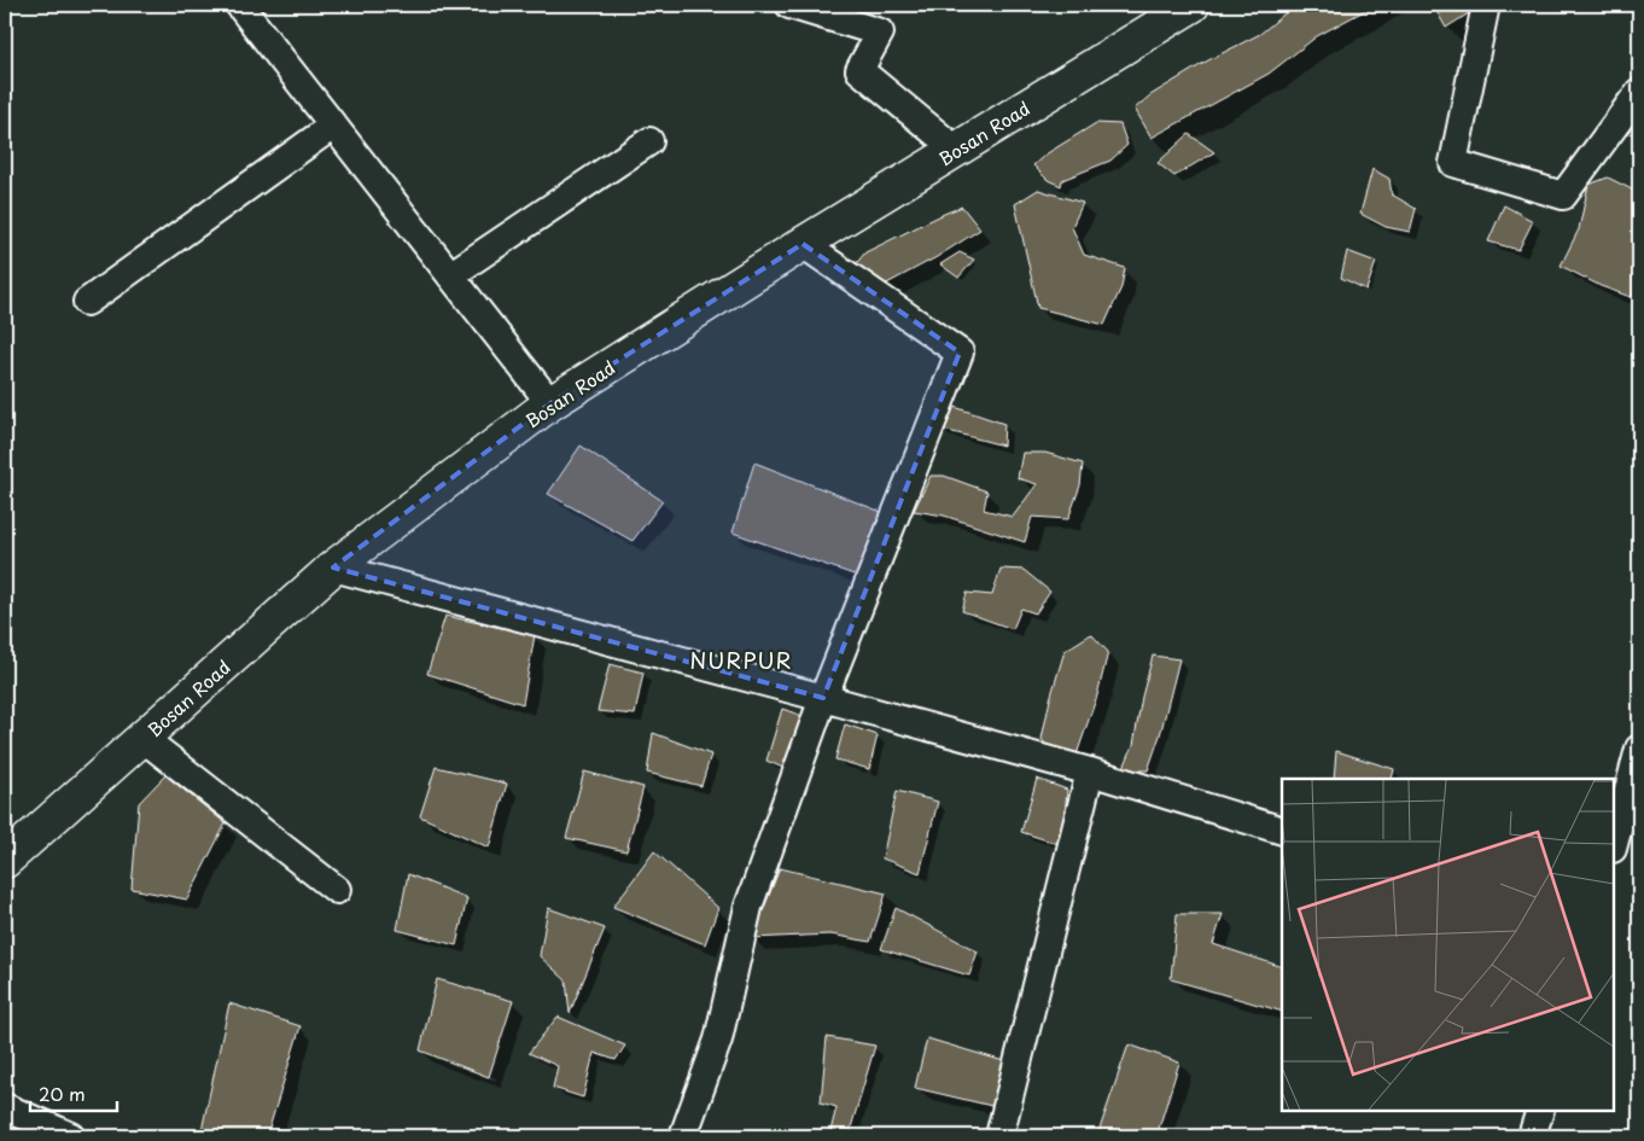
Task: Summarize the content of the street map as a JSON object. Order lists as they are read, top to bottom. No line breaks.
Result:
{"streets":{"main road":["Bosan Road"]},"districts":["NURPUR"],"scale_bar":"20 m"}
